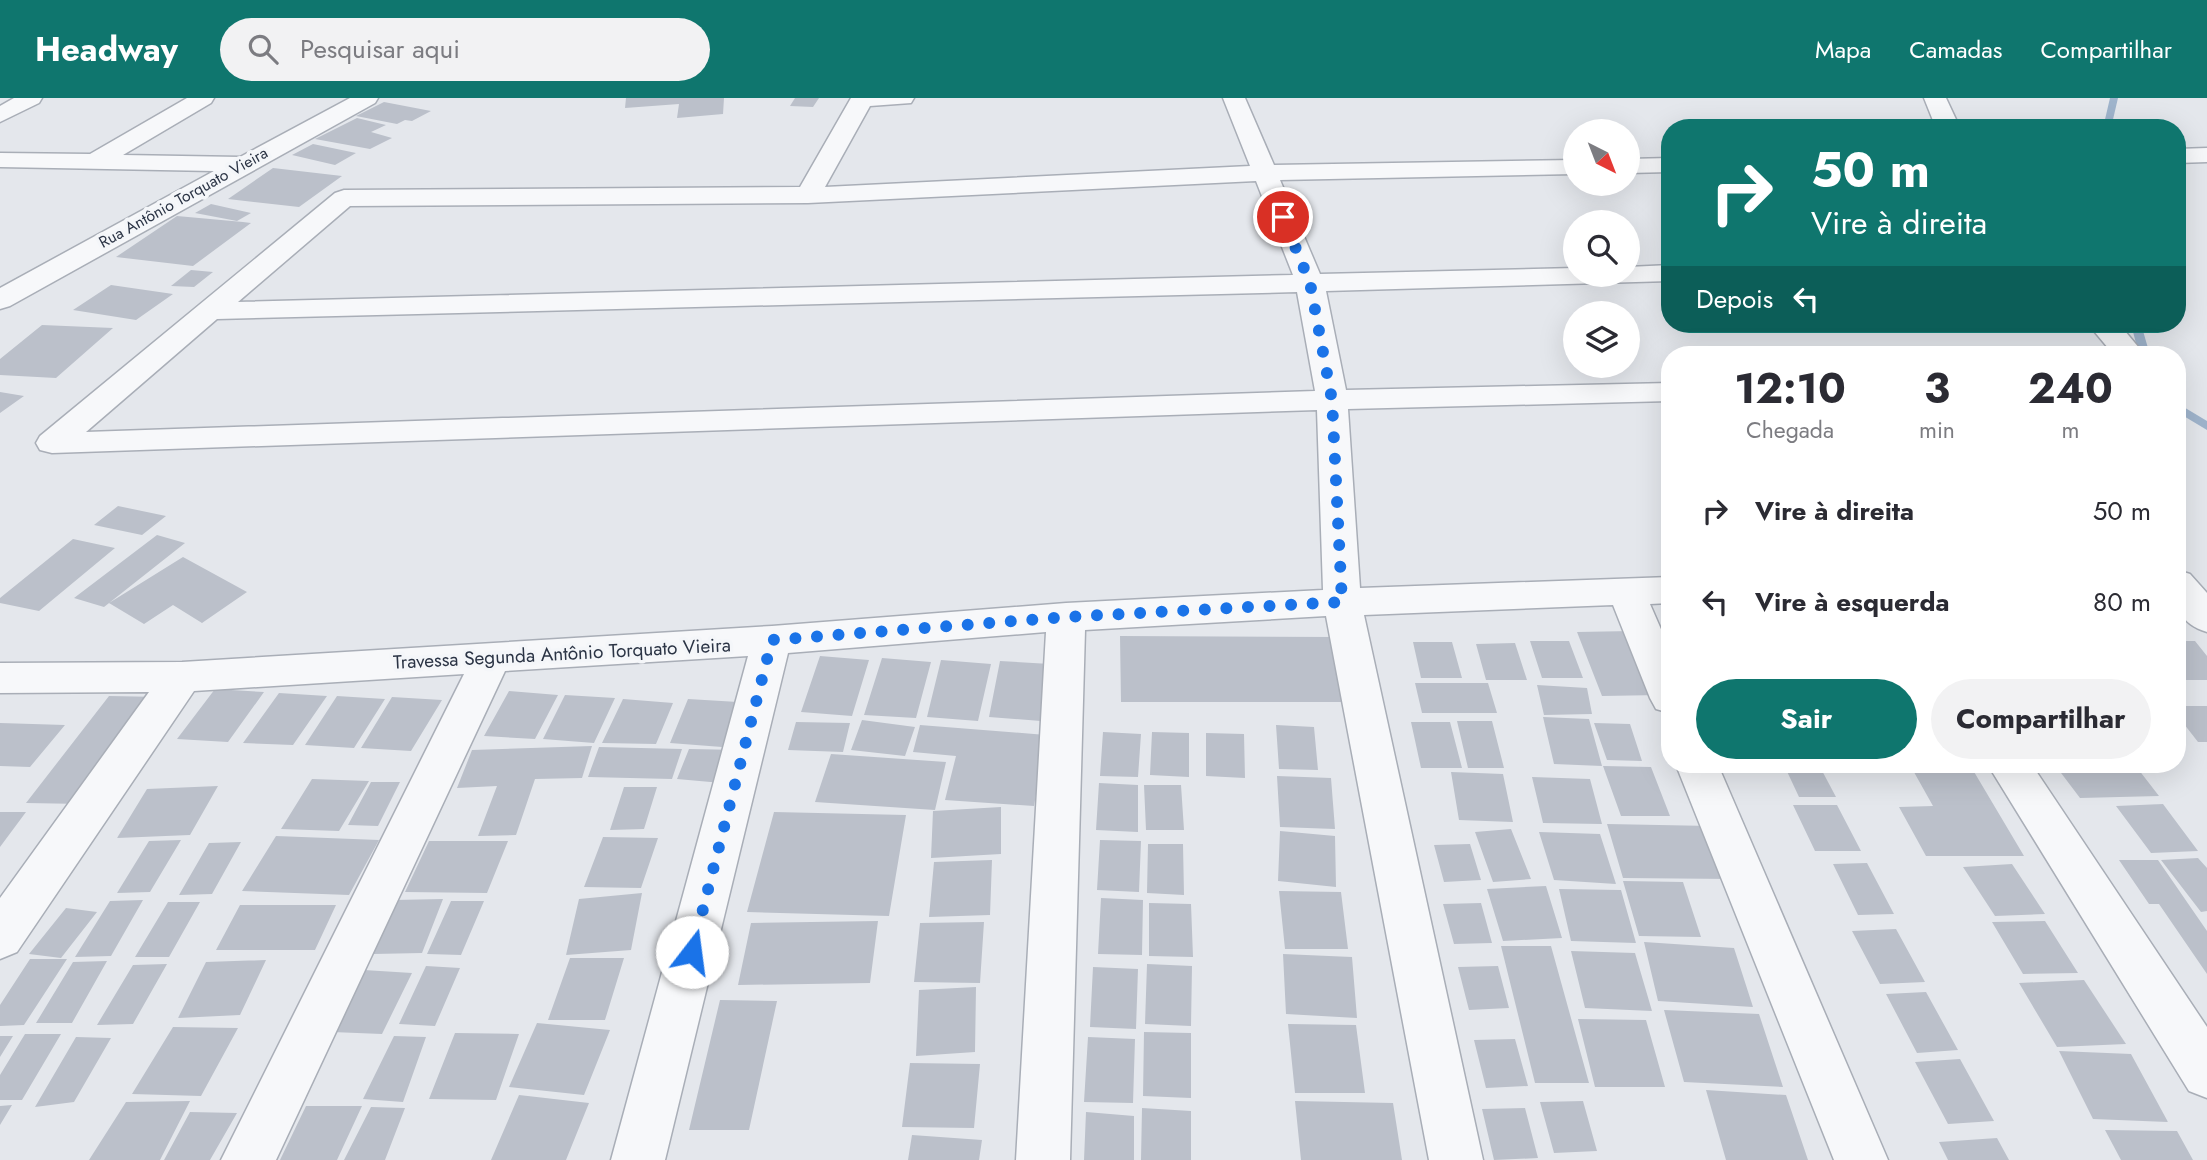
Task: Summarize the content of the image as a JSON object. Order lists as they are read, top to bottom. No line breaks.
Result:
{"streets":{"street":["Rua Antônio Torquato Vieira","Travessa Segunda Antônio Torquato Vieira"]},"north":"bottom right","page":{"header":"Headway","search":"Pesquisar aqui","nav":["Mapa","Camadas","Compartilhar"],"turn":["50 m","Vire à direita"],"then":"Depois","eta":["12:10","Chegada","3","min","240","m"],"list":[{"name":"Vire à direita","value":"50 m"},{"name":"Vire à esquerda","value":"80 m"}],"buttons":["Sair","Compartilhar"]}}
